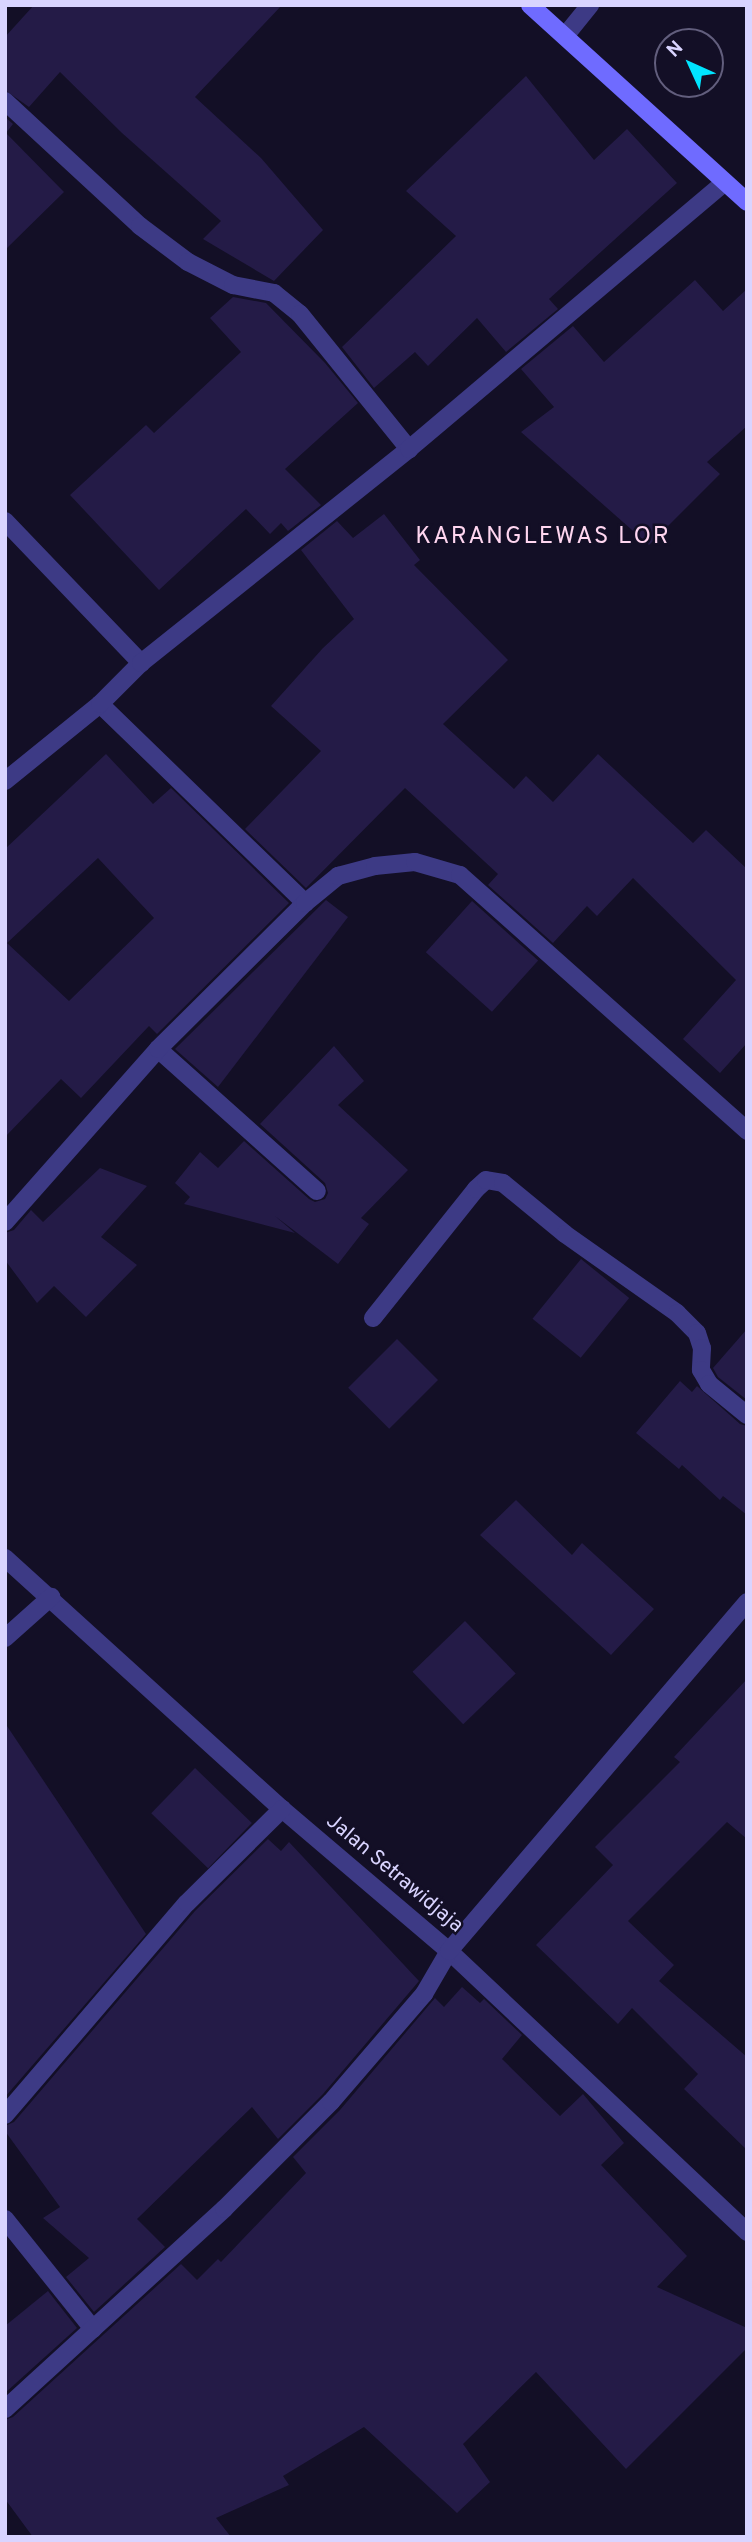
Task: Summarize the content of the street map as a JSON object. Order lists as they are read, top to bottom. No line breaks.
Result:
{"streets":{"street":["Jalan Setrawidjaja"]},"districts":["KARANGLEWAS LOR"],"north":"top left"}
